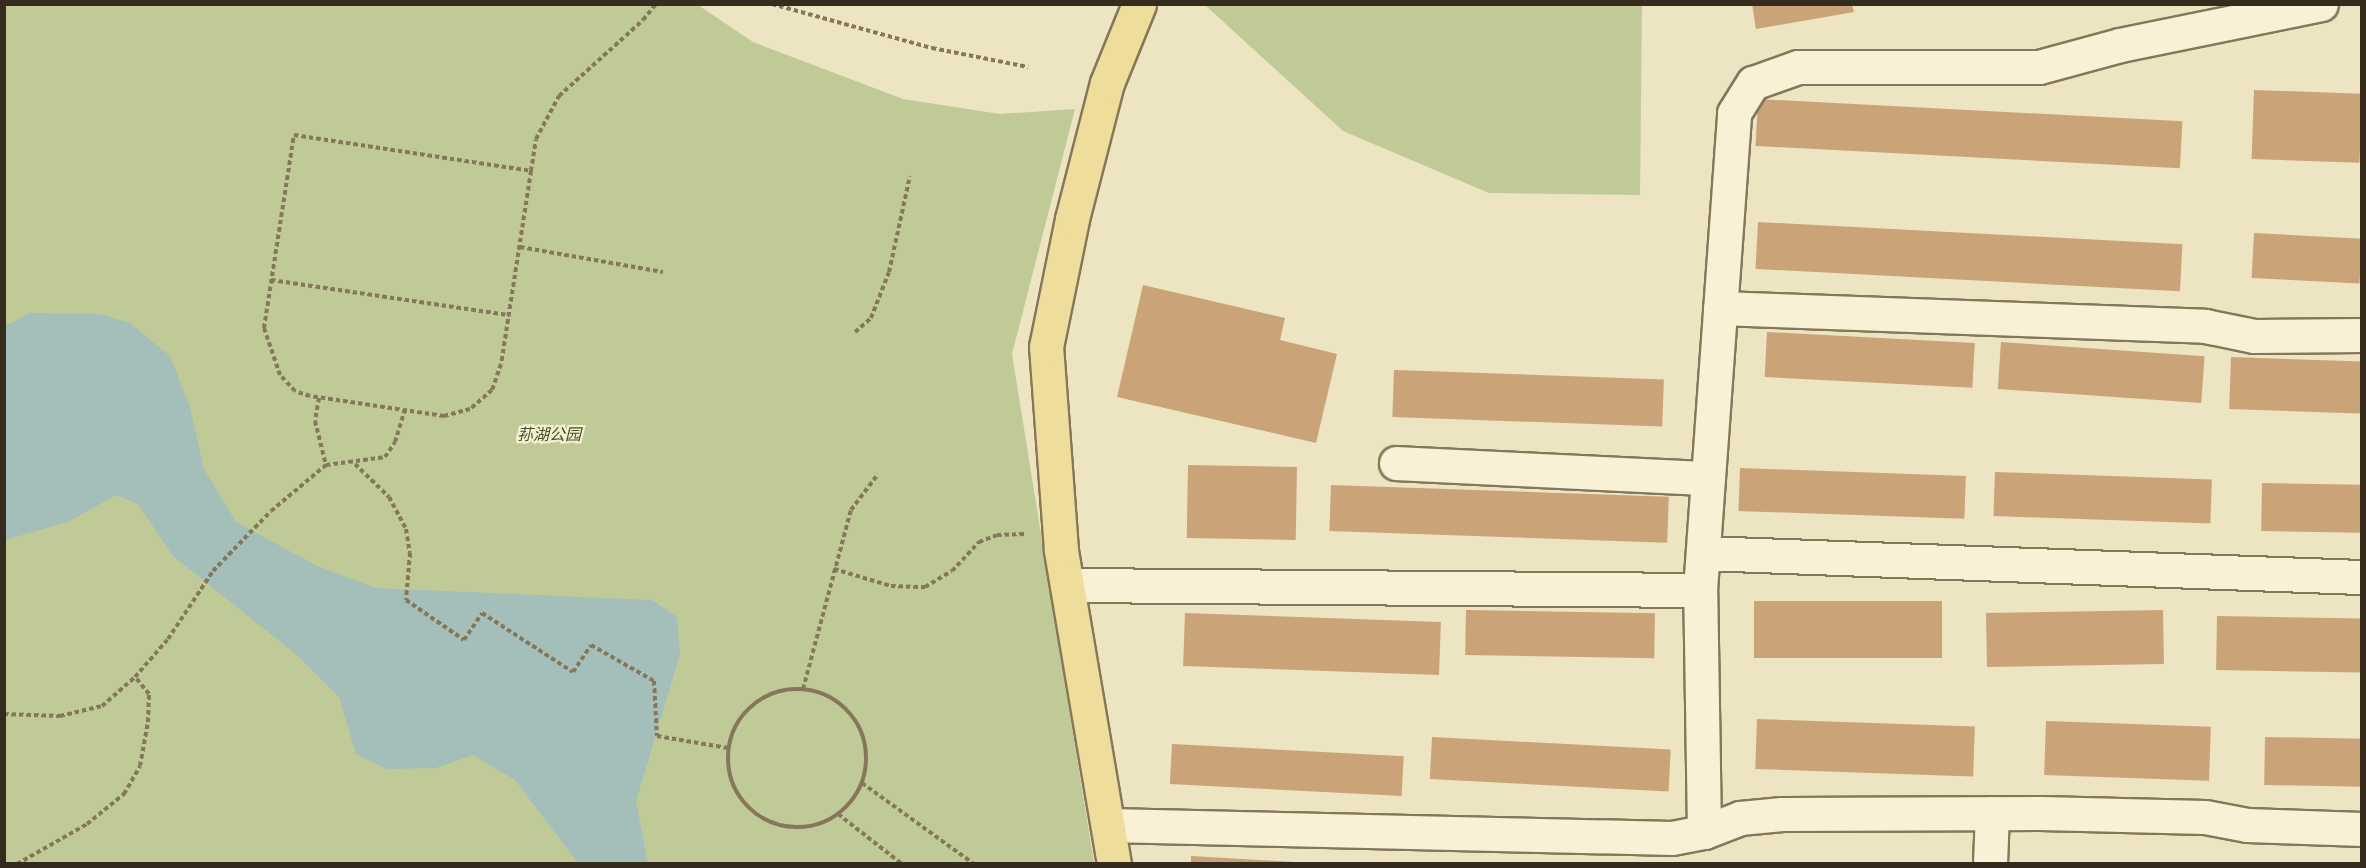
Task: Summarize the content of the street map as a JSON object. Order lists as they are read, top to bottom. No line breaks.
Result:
{"parks":["荪湖公园"]}
